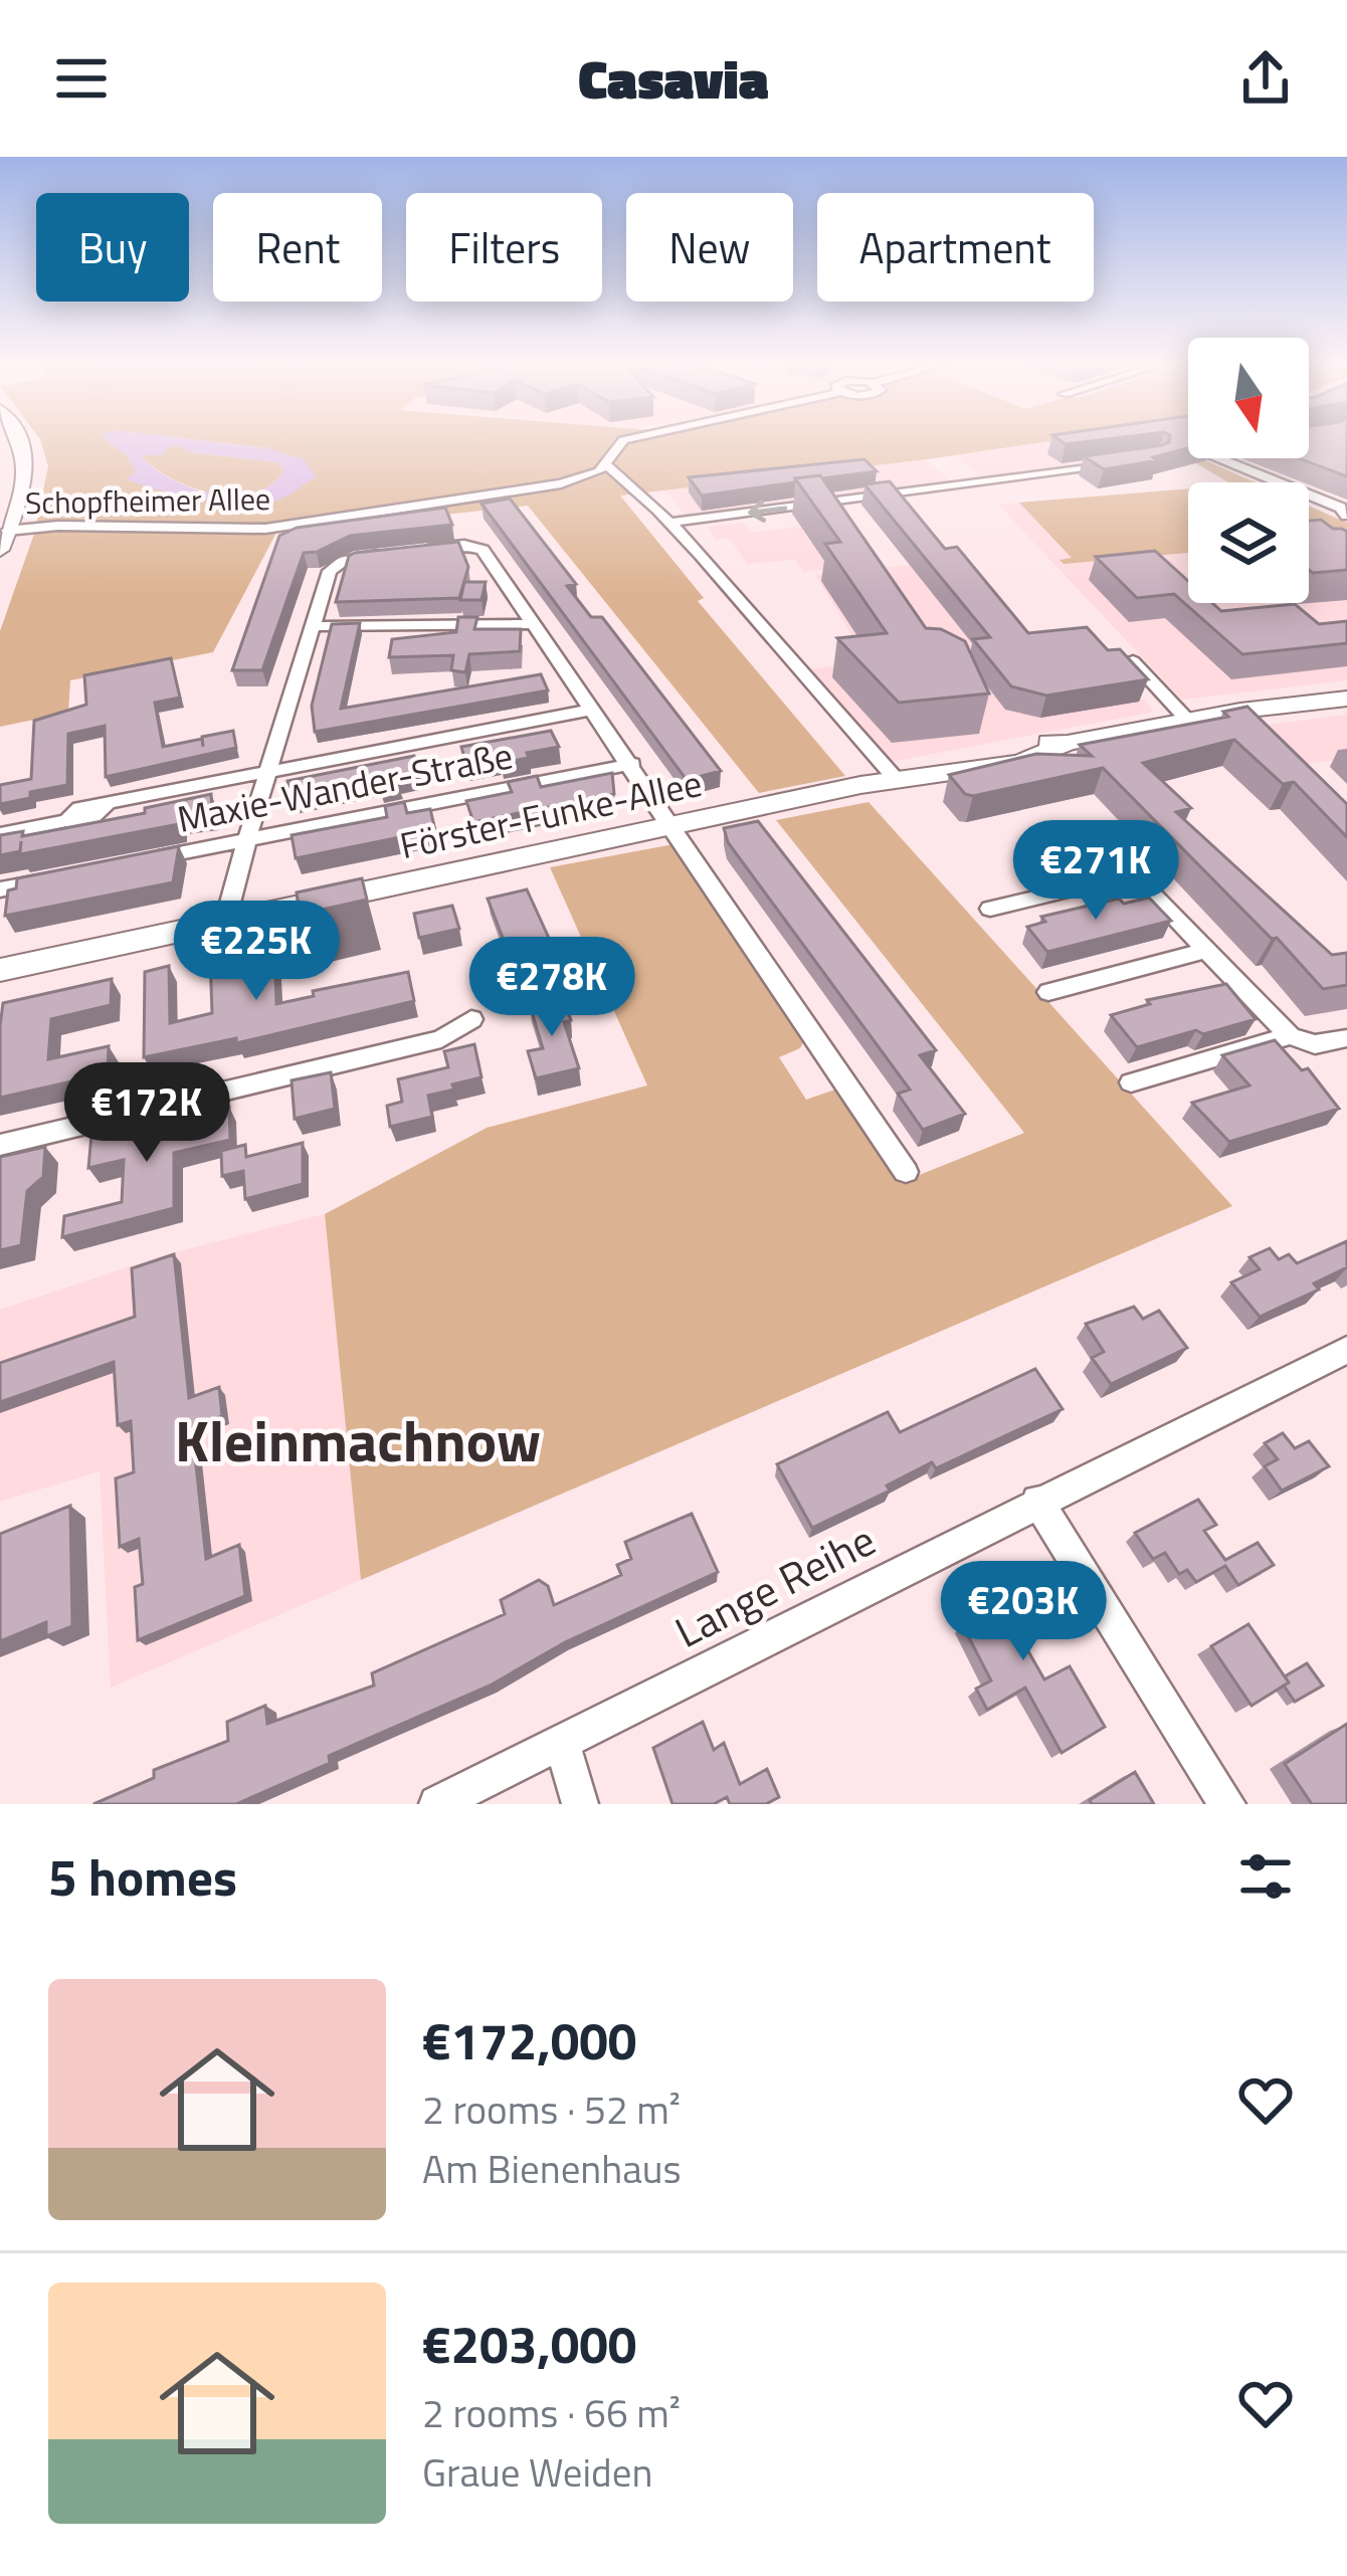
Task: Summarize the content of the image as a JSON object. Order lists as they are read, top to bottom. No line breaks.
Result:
{"streets":{"street":["Schopfheimer Allee","Maxie-Wander-Straße","Förster-Funke-Allee","Lange Reihe"]},"districts":["Kleinmachnow"],"north":"bottom","page":{"header":"Casavia","chip":["Buy","Rent","Filters","New","Apartment"],"price":["€271K","€225K","€278K","€172K","€203K"],"heading":"5 homes","list":[{"name":"€172,000","note":"2 rooms · 52 m² · Am Bienenhaus"},{"name":"€203,000","note":"2 rooms · 66 m² · Graue Weiden"}]}}
